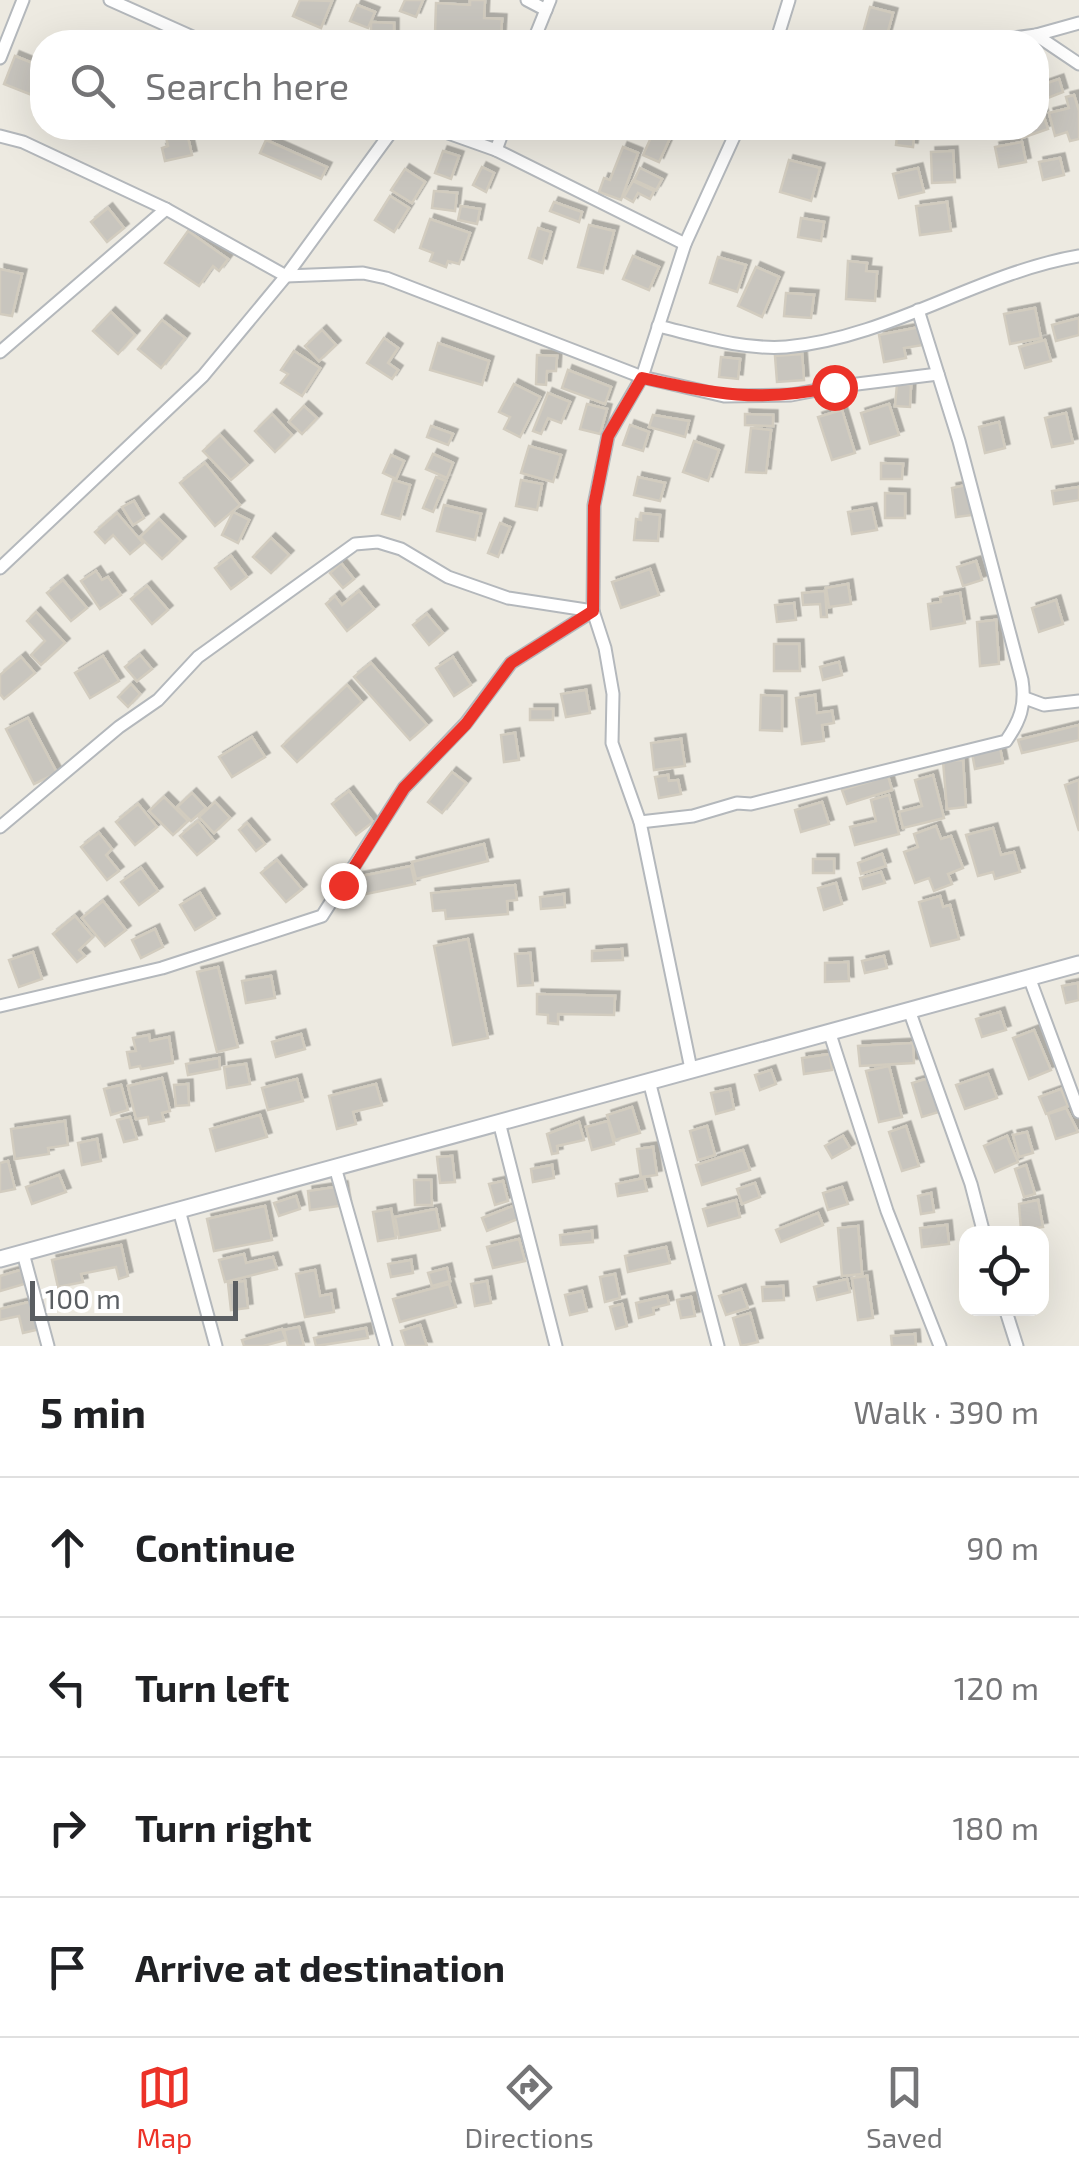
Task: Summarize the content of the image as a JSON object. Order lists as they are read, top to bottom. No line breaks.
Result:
{"scale_bar":"100 m","page":{"search":"Search here","scale":"100 m","heading":["5 min","Walk · 390 m"],"list":[["Continue","90 m"],["Turn left","120 m"],["Turn right","180 m"],"Arrive at destination"],"nav":["Map","Directions","Saved"]}}
